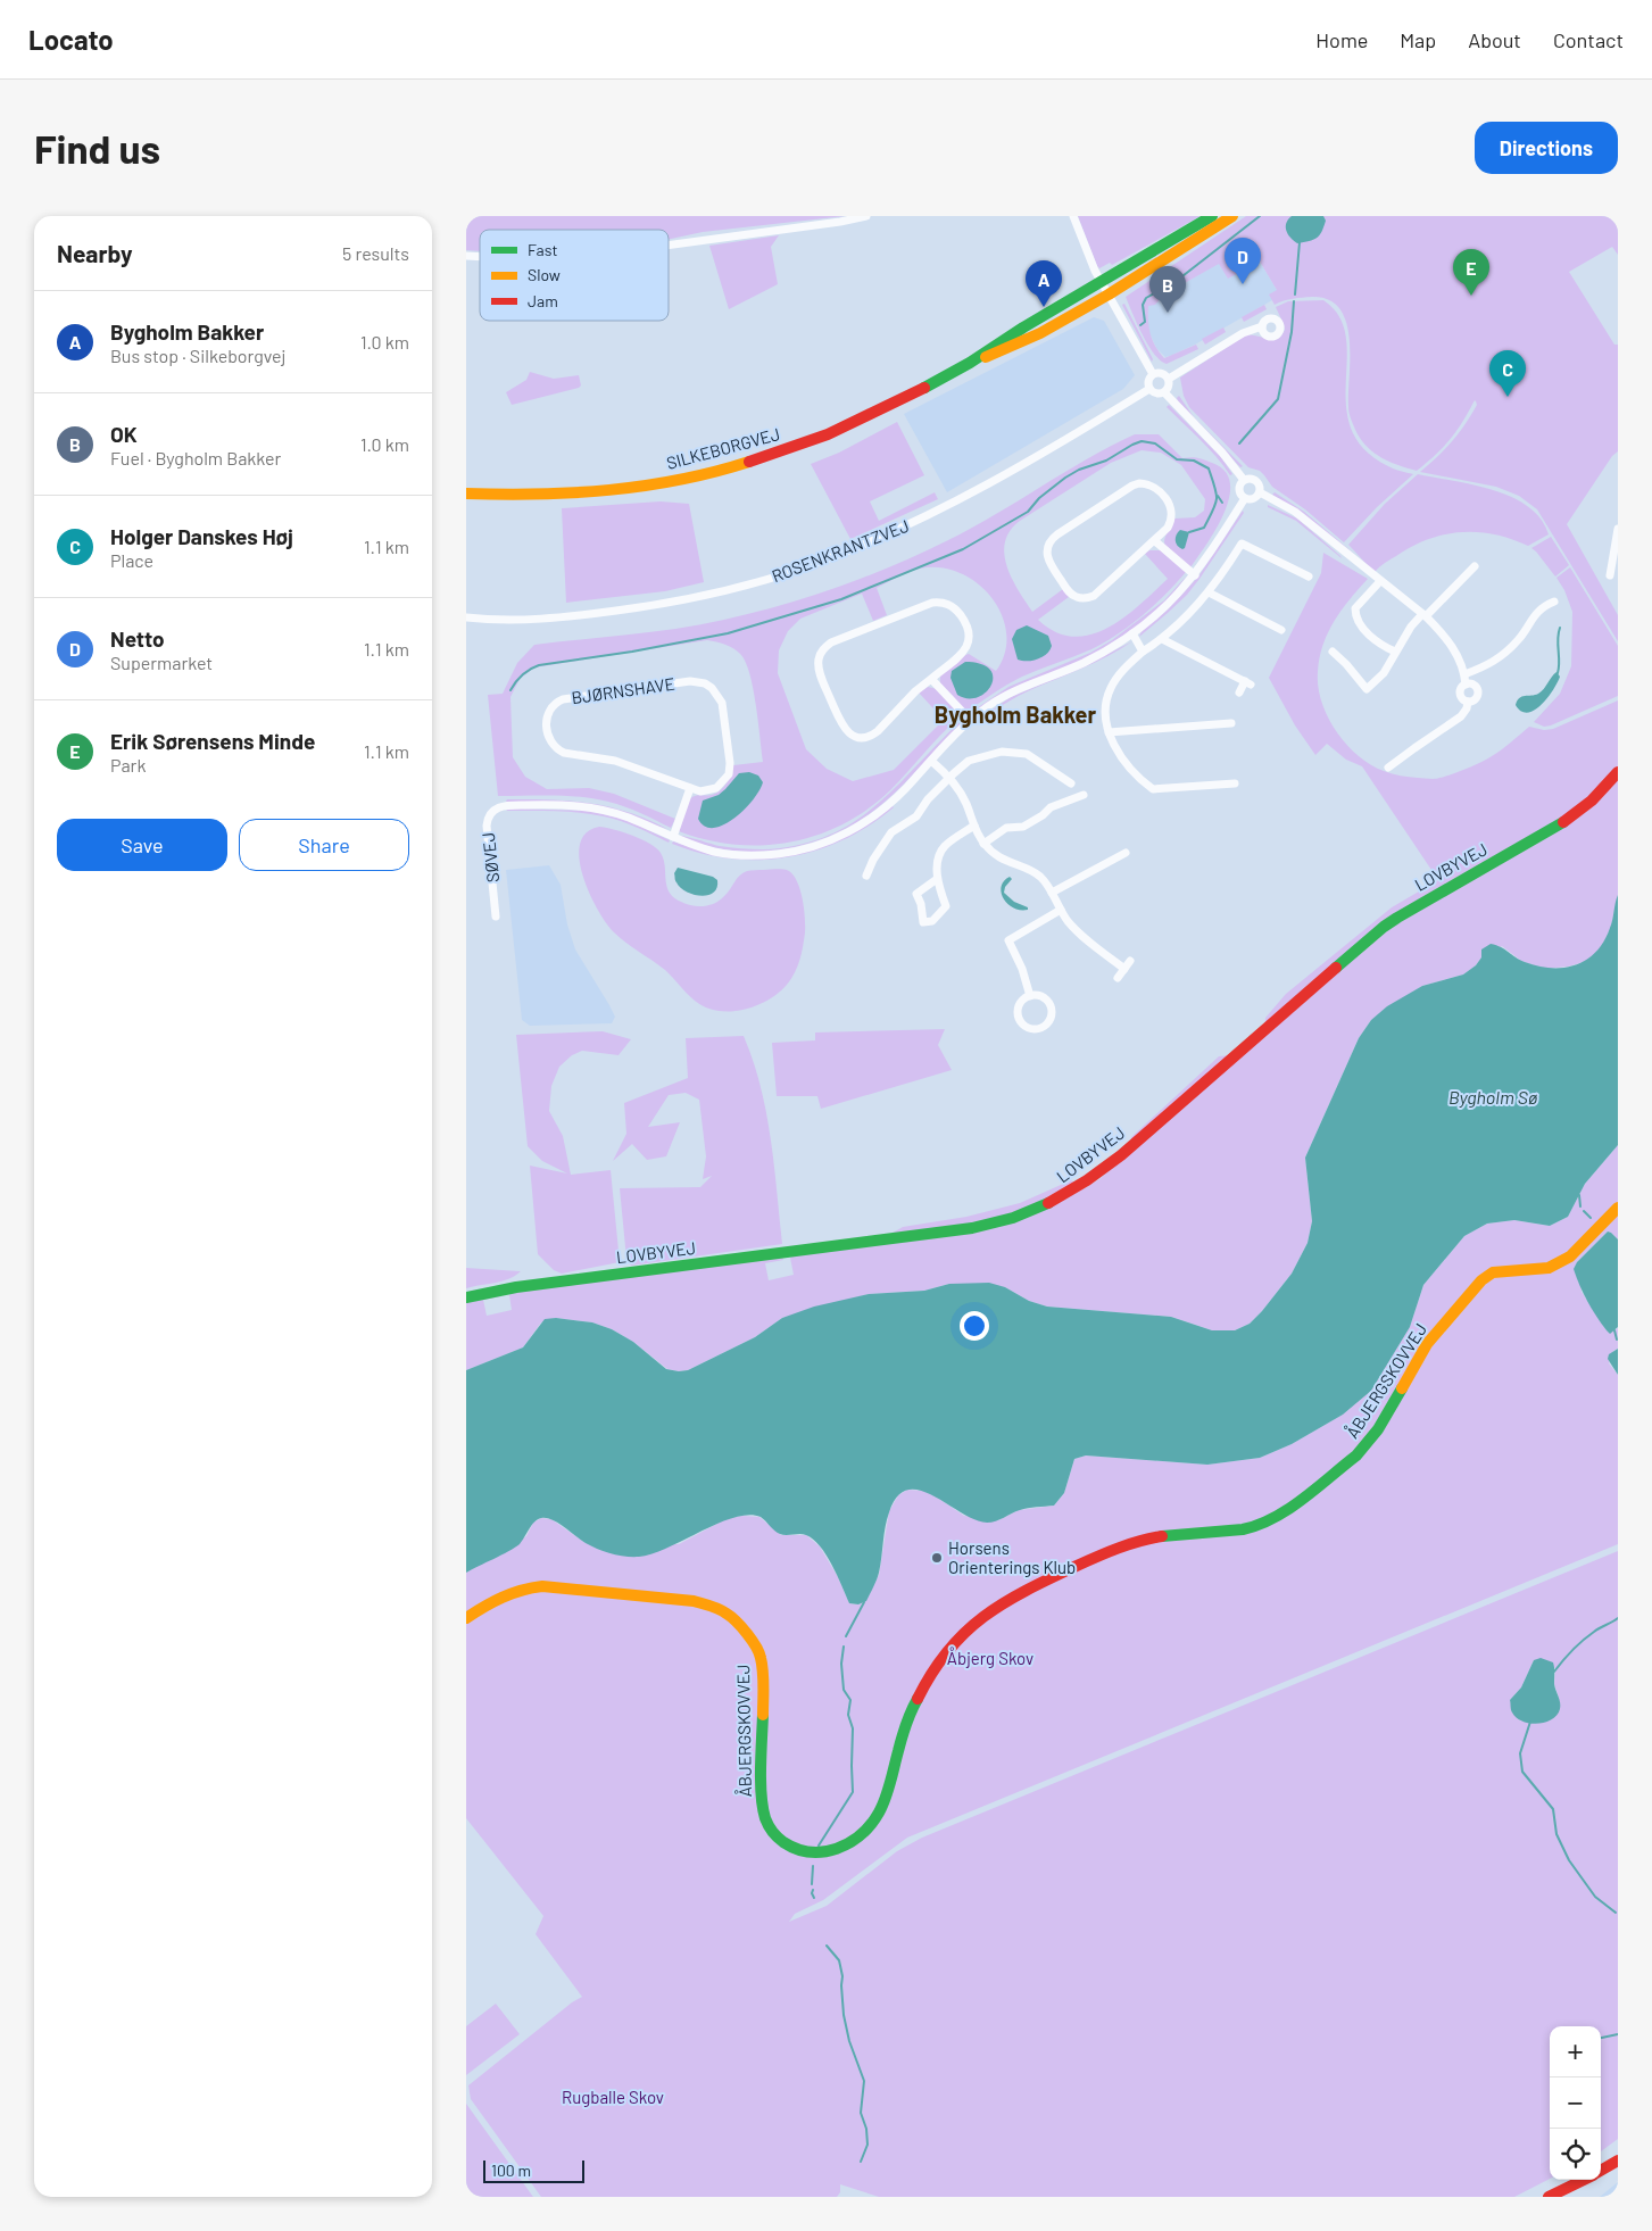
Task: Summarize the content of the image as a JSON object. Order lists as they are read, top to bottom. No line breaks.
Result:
{"streets":{"street":["SILKEBORGVEJ","ROSENKRANTZVEJ","BJØRNSHAVE","SØVEJ","LOVBYVEJ","ÅBJERGSKOVVEJ"]},"districts":["Bygholm Bakker"],"water":["Bygholm Sø"],"parks":["Åbjerg Skov","Rugballe Skov"],"places":["Horsens Orienterings Klub"],"legend":["Fast","Slow","Jam"],"scale_bar":"100 m","page":{"header":"Locato","nav":["Home","Map","About","Contact"],"buttons":["Directions",["Save","Share"]],"title":"Find us","heading":["Nearby","5 results"],"pins":["D","E","A","B","C"],"list":[{"mark":"A","name":"Bygholm Bakker","note":"Bus stop · Silkeborgvej","value":"1.0 km"},{"mark":"B","name":"OK","note":"Fuel · Bygholm Bakker","value":"1.0 km"},{"mark":"C","name":"Holger Danskes Høj","note":"Place","value":"1.1 km"},{"mark":"D","name":"Netto","note":"Supermarket","value":"1.1 km"},{"mark":"E","name":"Erik Sørensens Minde","note":"Park","value":"1.1 km"}],"map_buttons":["+","−"],"scale":"100 m"}}
